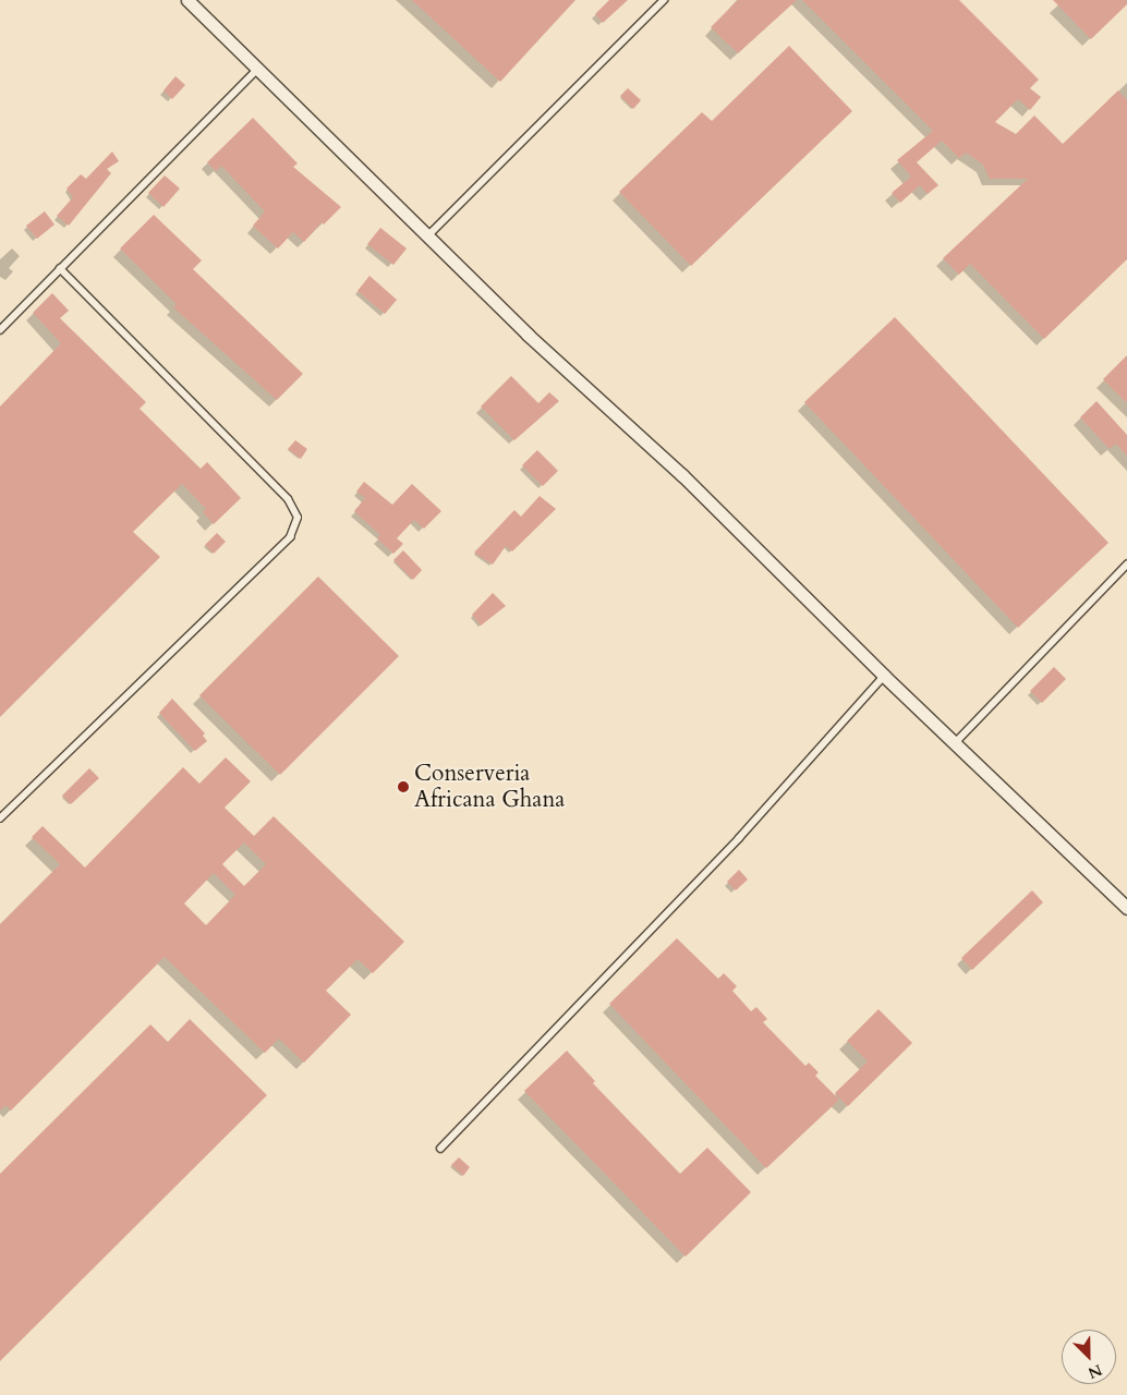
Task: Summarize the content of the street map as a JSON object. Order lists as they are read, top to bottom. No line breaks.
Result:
{"places":["Conserveria Africana Ghana"],"north":"bottom right"}
